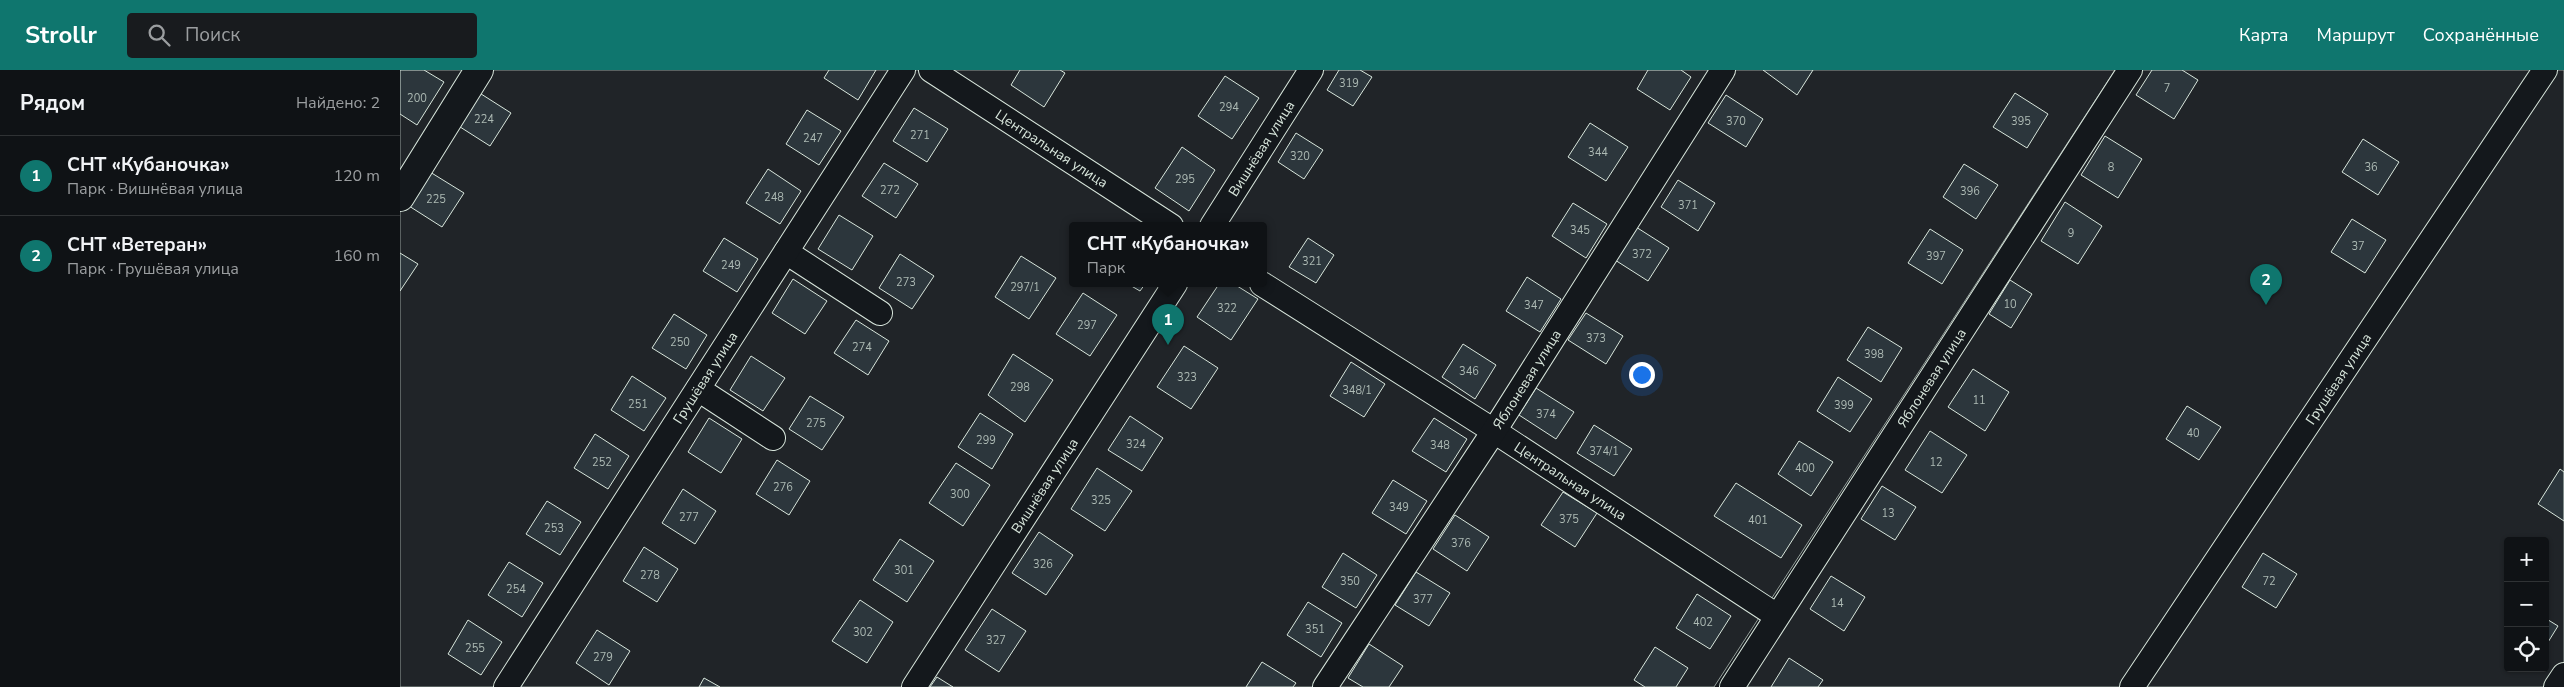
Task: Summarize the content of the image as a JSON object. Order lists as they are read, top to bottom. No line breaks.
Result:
{"streets":{"street":["Центральная улица","Вишнёвая улица","Яблоневая улица","Грушёвая улица"]},"crossings":[["Центральная улица","Яблоневая улица"]],"house_numbers":["319","7","200","294","224","370","395","271","247","344","320","8","36","295","272","396","248","225","371","345","9","37","372","397","321","249","273","297/1","10","347","322","297","373","250","274","398","346","323","298","348/1","11","251","399","374","275","40","299","324","348","374/1","252","12","400","276","300","325","349","13","277","375","401","253","376","326","301","278","350","72","254","377","14","402","351","302","327","255","279"],"page":{"header":"Strollr","search":"Поиск","nav":["Карта","Маршрут","Сохранённые"],"heading":["Рядом","Найдено: 2"],"list":[{"mark":"1","name":"СНТ «Кубаночка»","note":"Парк · Вишнёвая улица","value":"120 m"},{"mark":"2","name":"СНТ «Ветеран»","note":"Парк · Грушёвая улица","value":"160 m"}],"popup":["СНТ «Кубаночка»","Парк"],"pins":["2","1"],"map_buttons":["+","−"]}}
